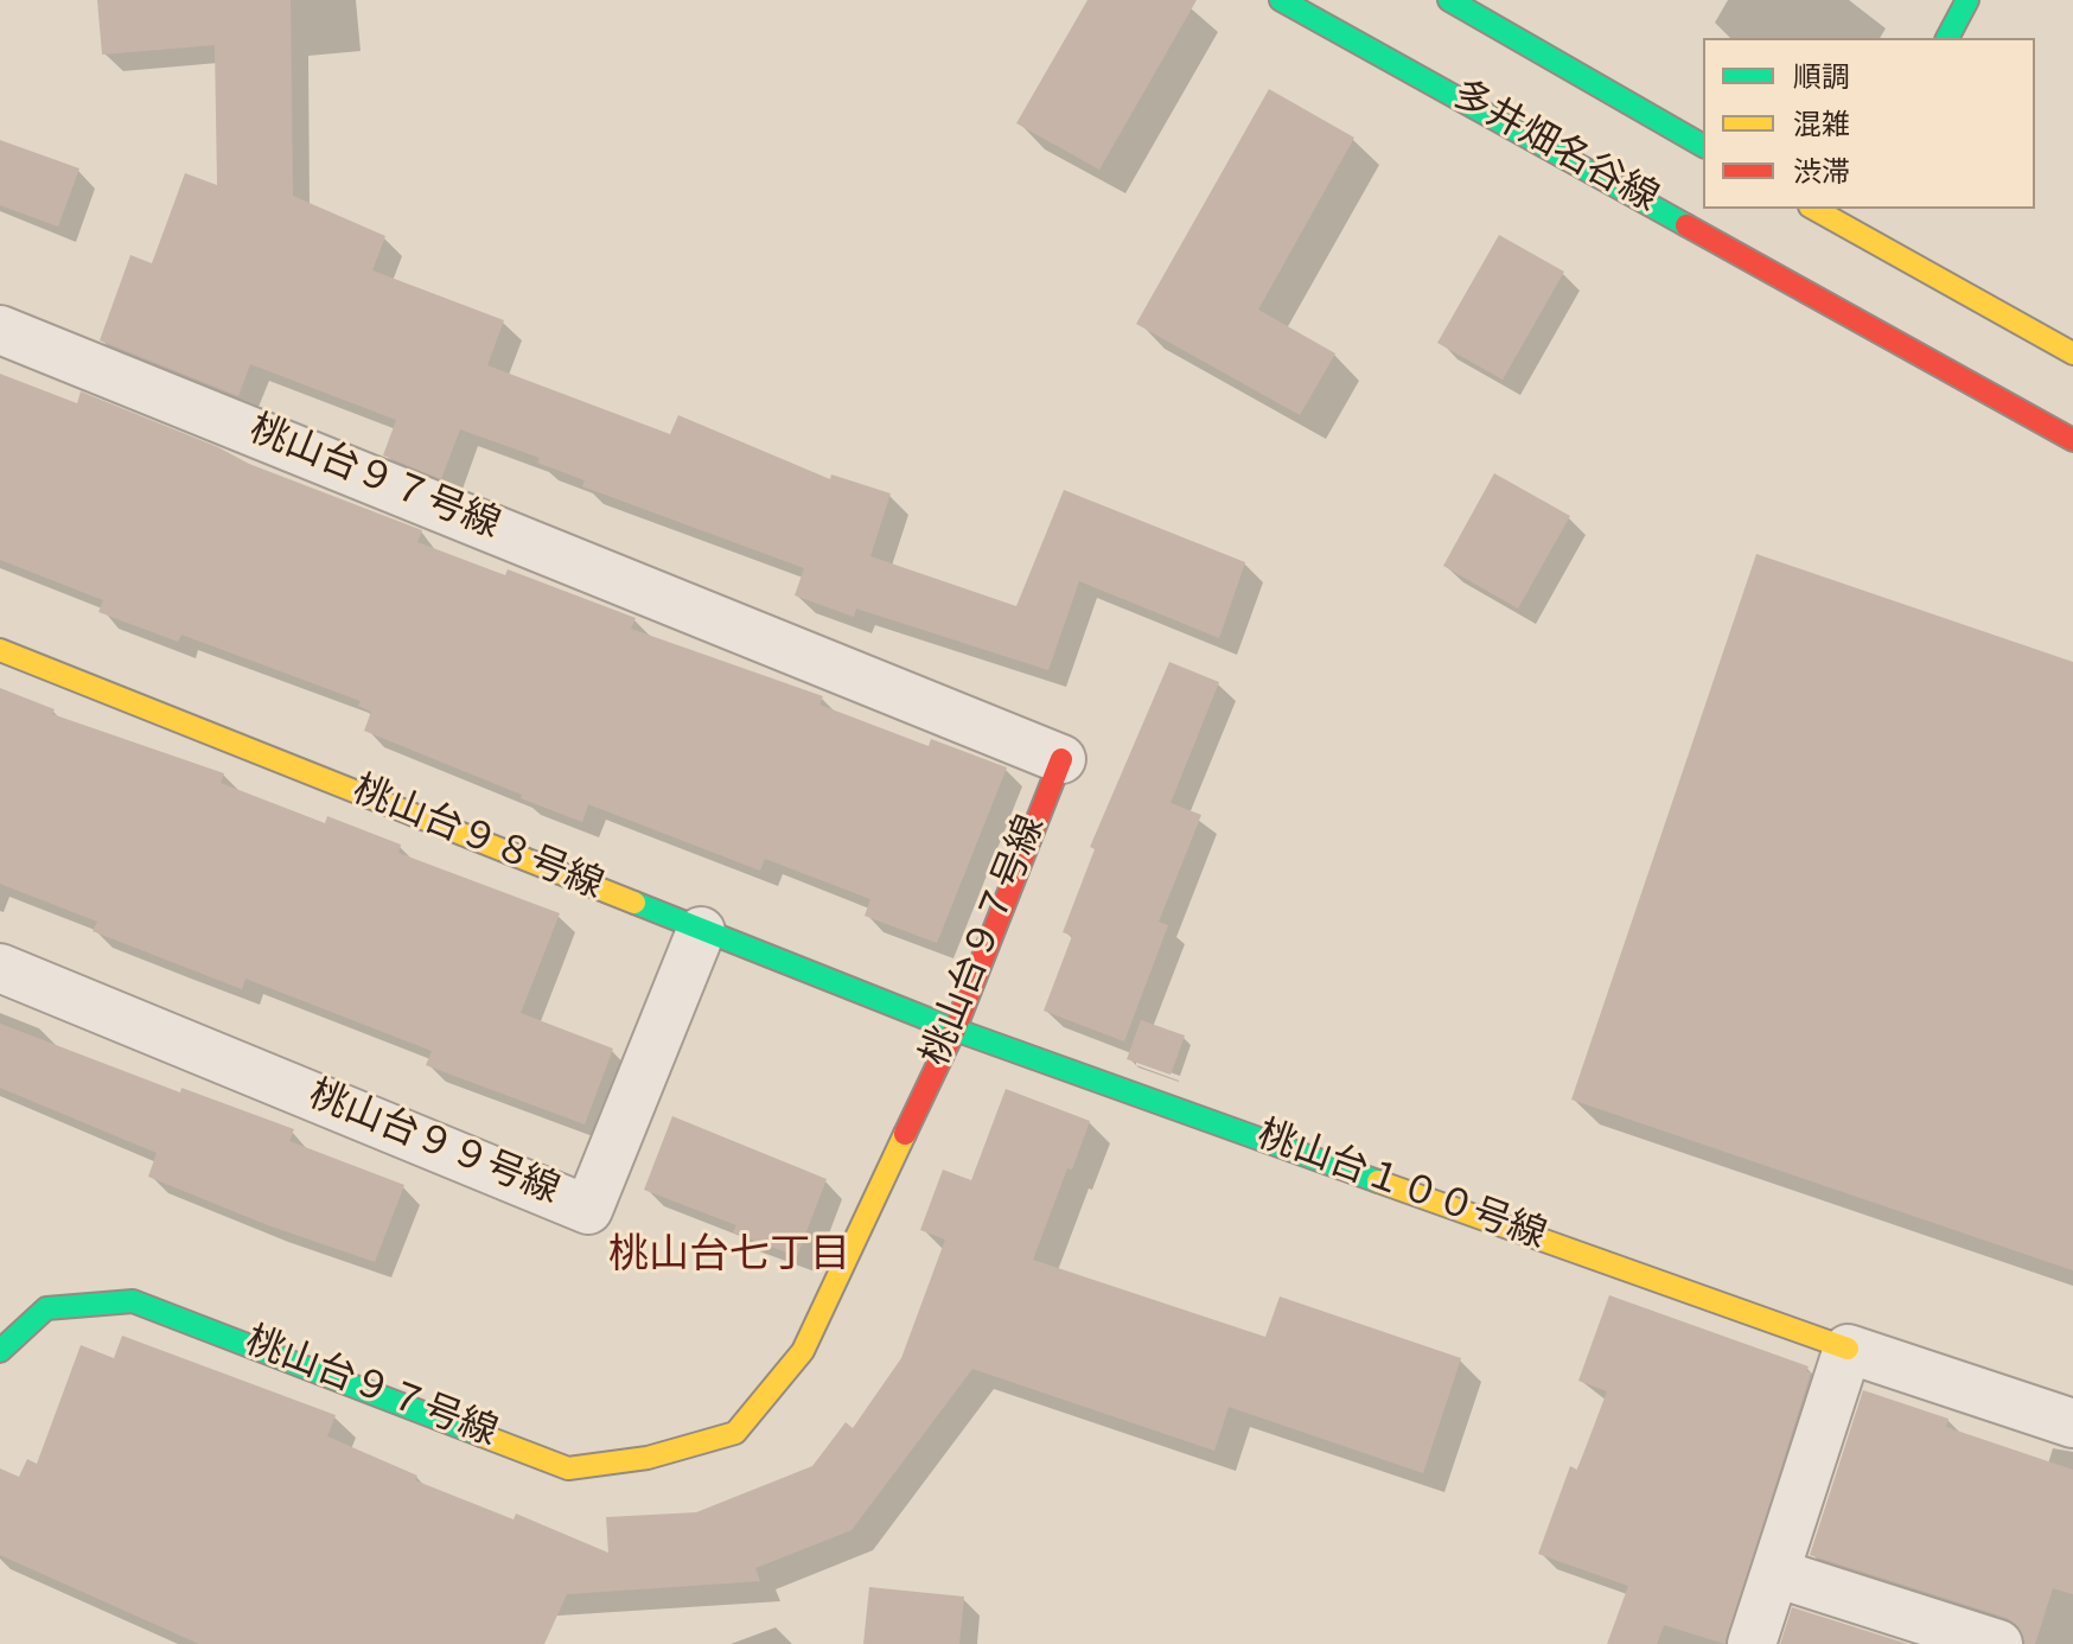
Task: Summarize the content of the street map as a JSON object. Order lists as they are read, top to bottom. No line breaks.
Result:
{"streets":{"street":["多井畑名谷線","桃山台９７号線","桃山台９８号線","桃山台９９号線","桃山台１００号線"]},"crossings":[["桃山台９７号線","桃山台９８号線"],["桃山台９７号線","桃山台１００号線"],["桃山台９８号線","桃山台９９号線"],["桃山台９８号線","桃山台１００号線"]],"districts":["桃山台七丁目"],"legend":["順調","混雑","渋滞"]}
